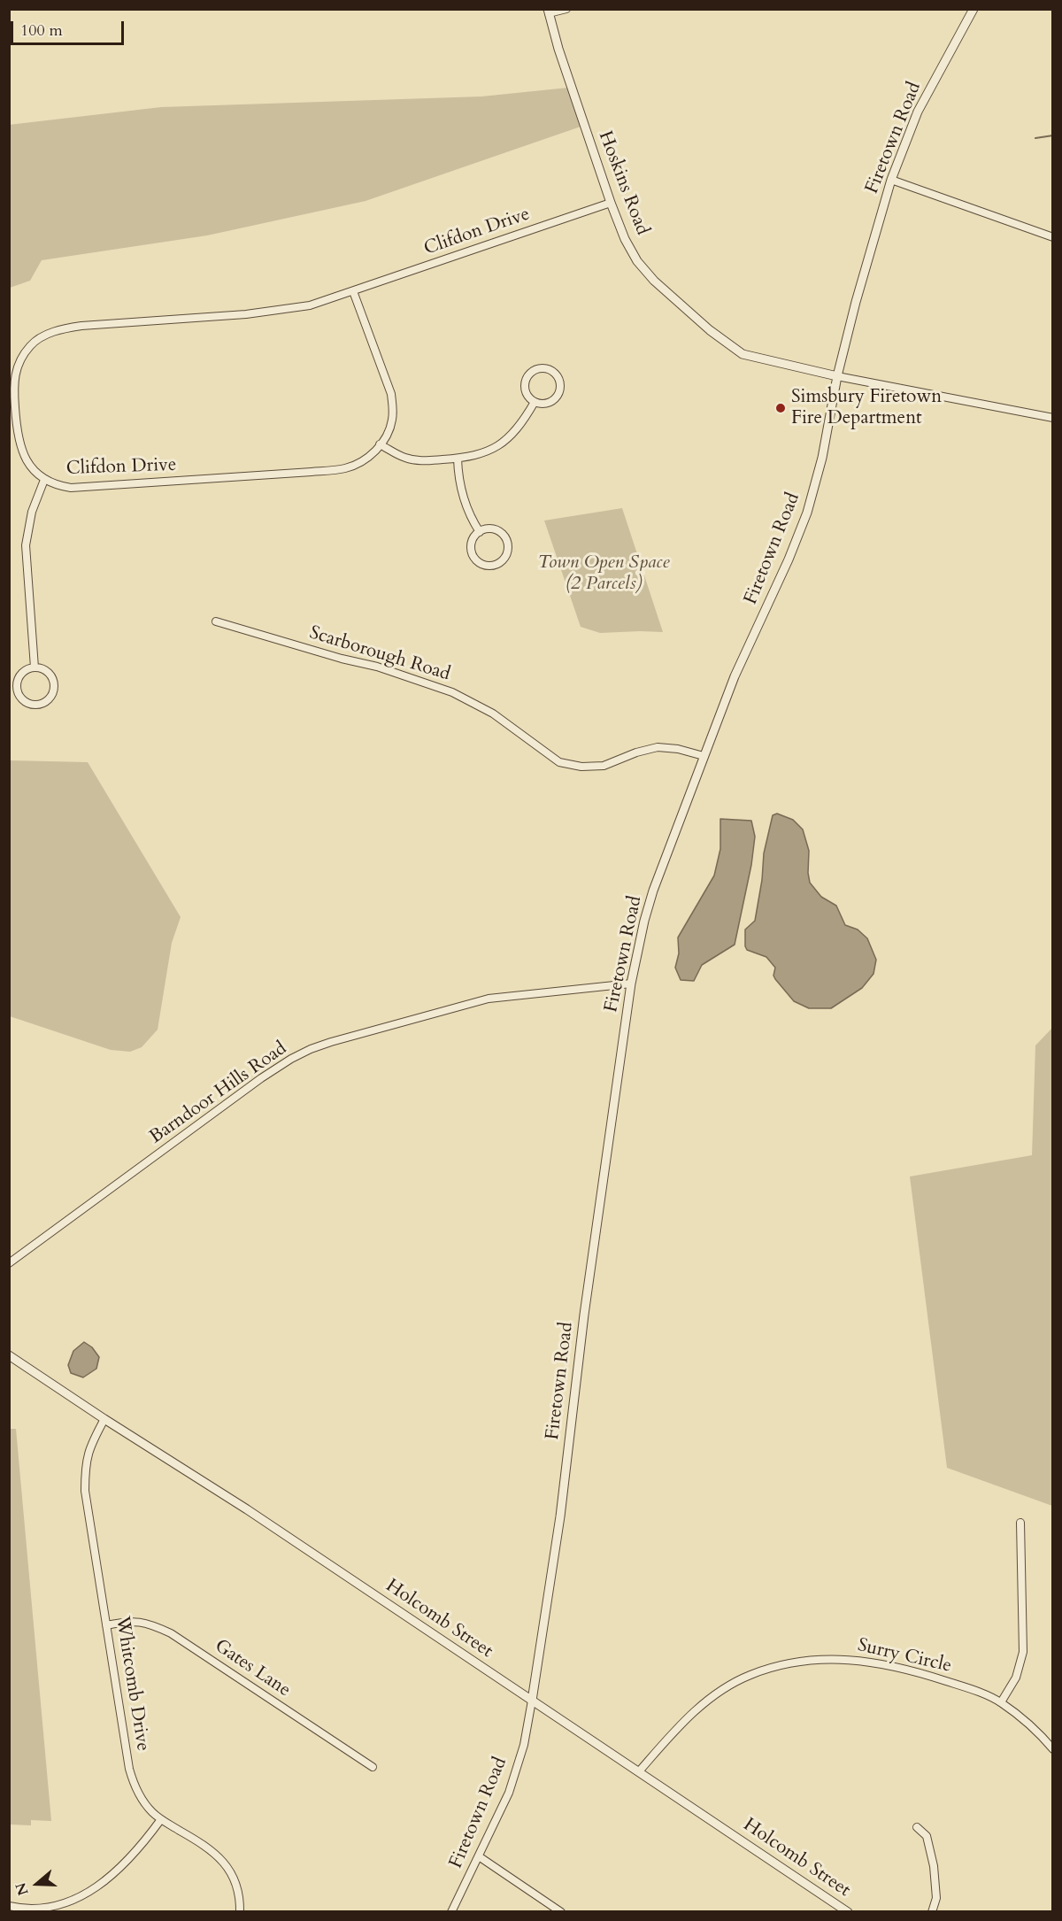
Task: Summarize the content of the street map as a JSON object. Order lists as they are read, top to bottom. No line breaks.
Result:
{"streets":{"street":["Firetown Road","Hoskins Road","Clifdon Drive","Scarborough Road","Barndoor Hills Road","Holcomb Street","Surry Circle","Gates Lane","Whitcomb Drive"]},"crossings":[["Firetown Road","Hoskins Road"],["Firetown Road","Scarborough Road"],["Firetown Road","Barndoor Hills Road"],["Firetown Road","Holcomb Street"],["Hoskins Road","Clifdon Drive"],["Holcomb Street","Surry Circle"],["Holcomb Street","Whitcomb Drive"],["Gates Lane","Whitcomb Drive"]],"parks":["Town Open Space (2 Parcels)"],"places":["Simsbury Firetown Fire Department"],"scale_bar":"100 m","north":"left"}
